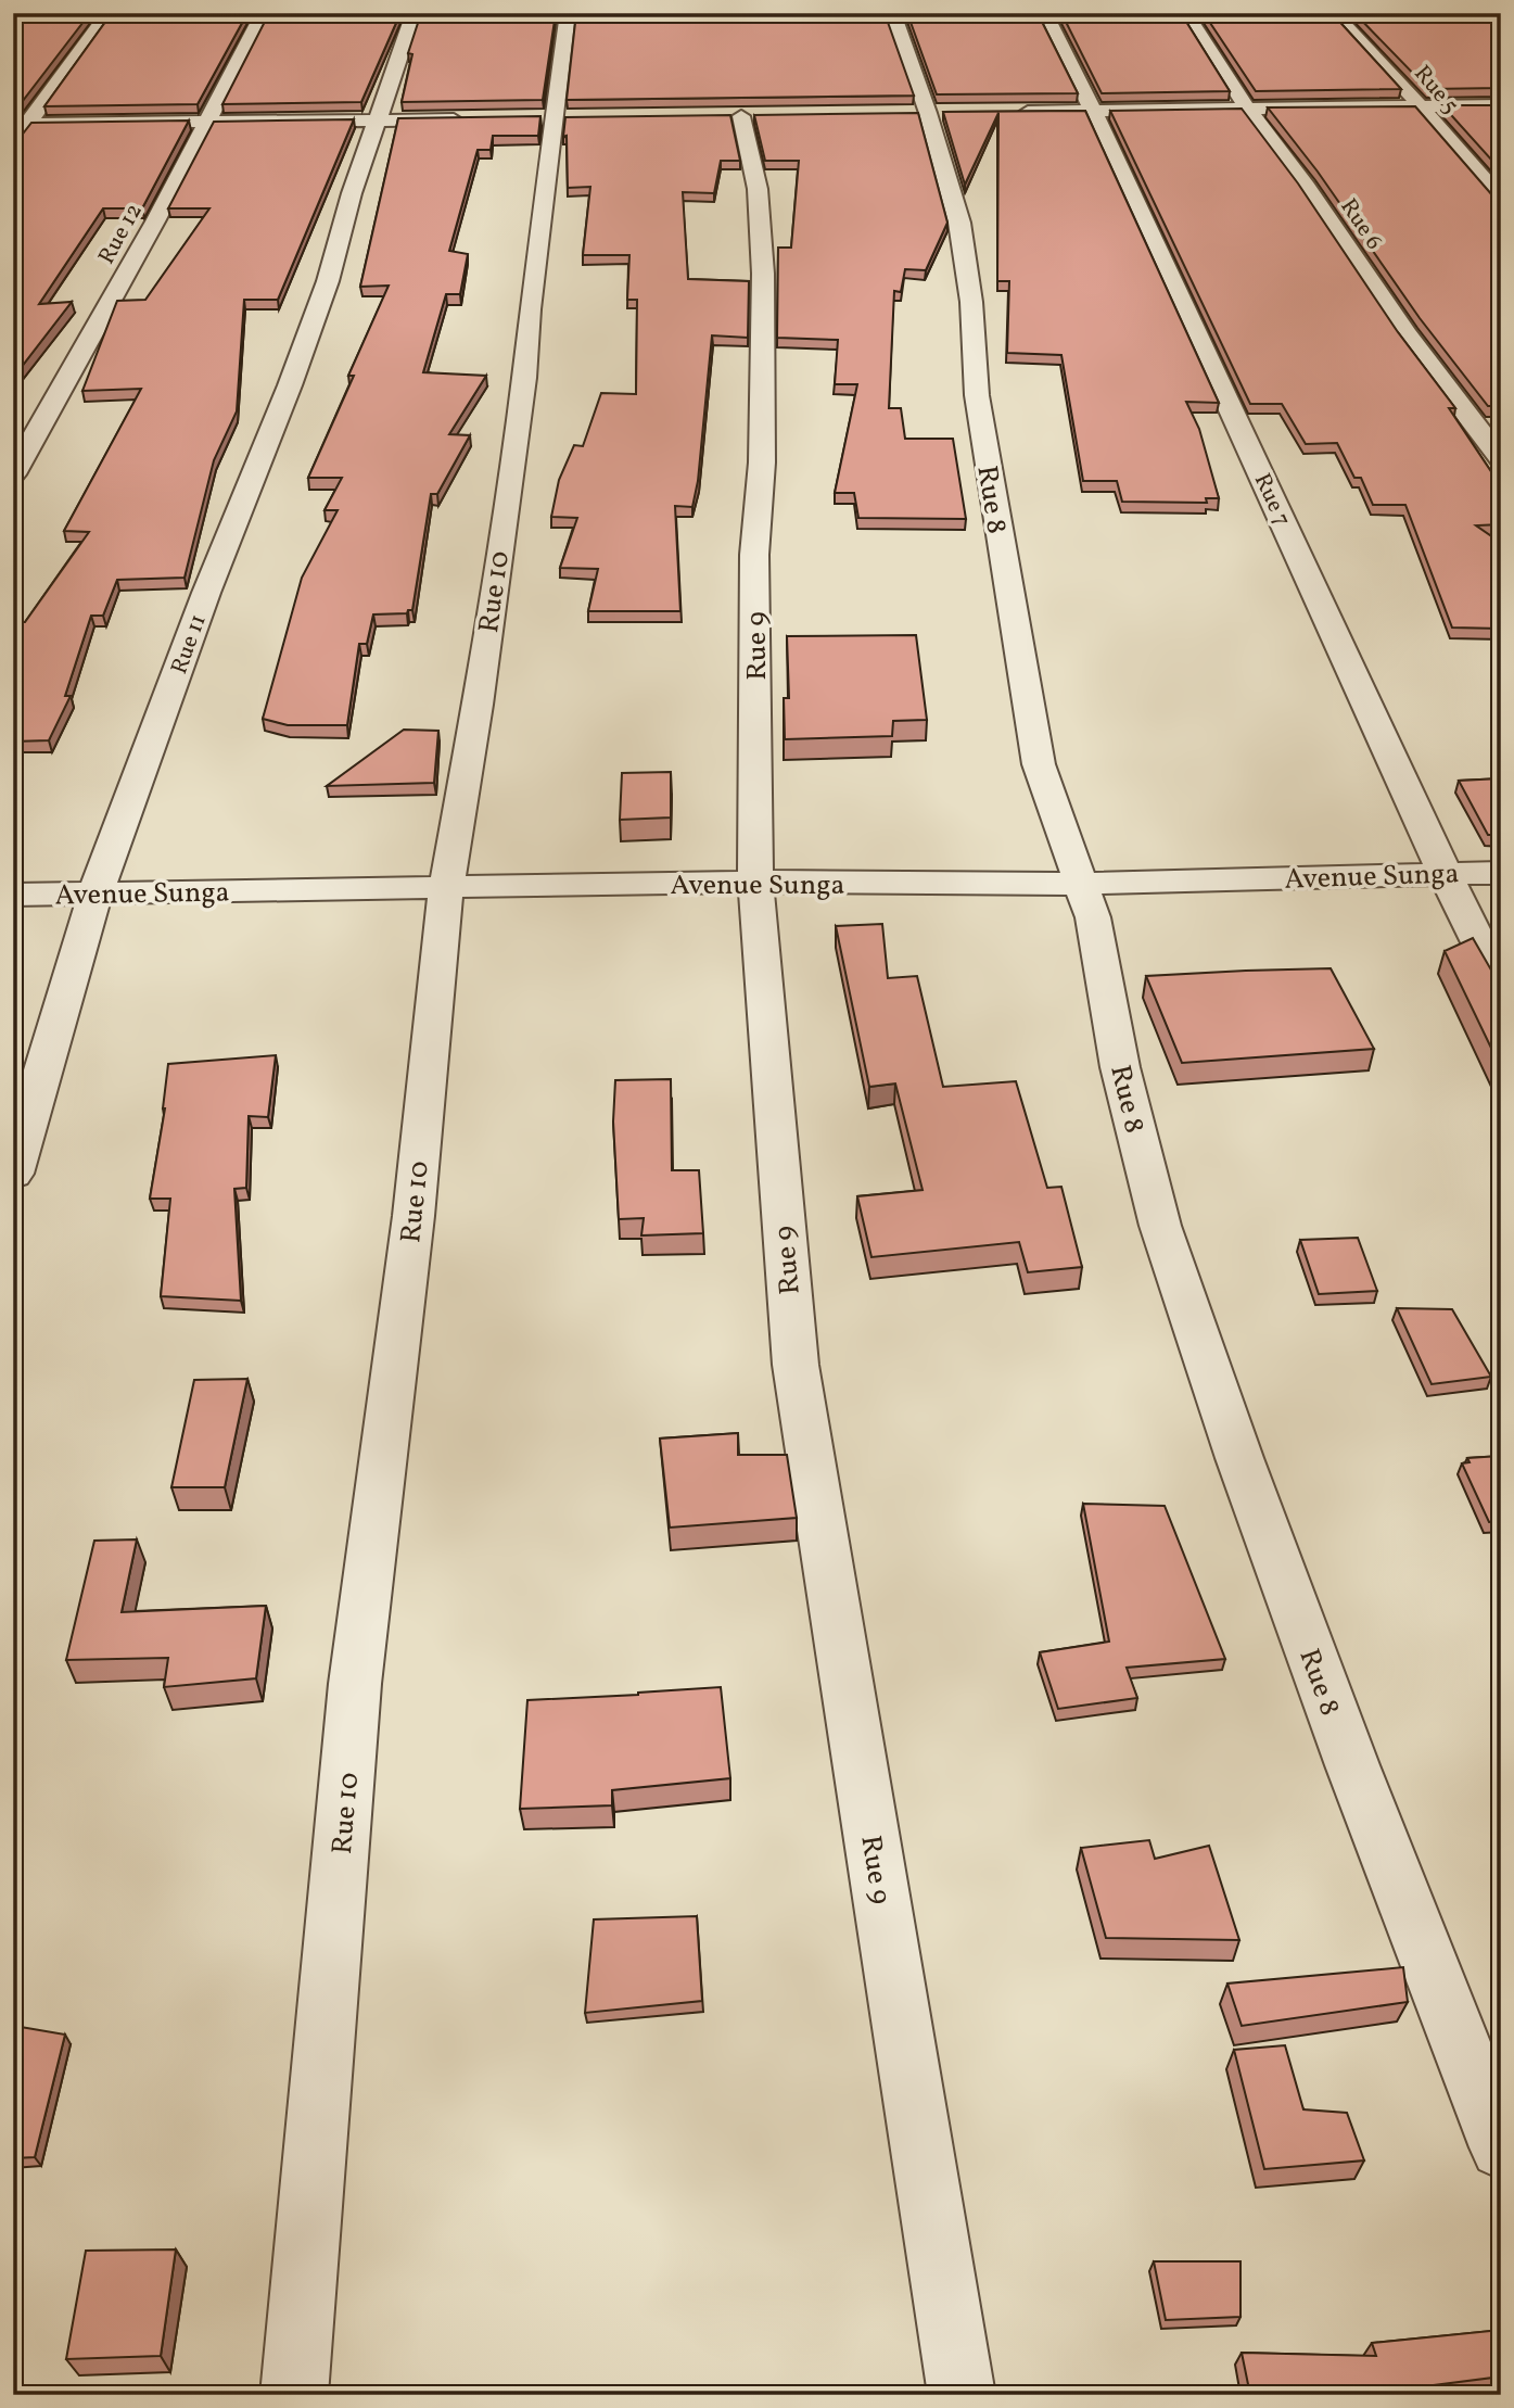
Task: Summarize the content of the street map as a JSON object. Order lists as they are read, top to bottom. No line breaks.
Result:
{"streets":{"street":["Rue 5","Rue 6","Rue 12","Rue 8","Rue 7","Rue 10","Rue 11","Rue 9","Avenue Sunga"]},"crossings":[["Rue 8","Avenue Sunga"],["Rue 7","Avenue Sunga"],["Rue 10","Avenue Sunga"],["Rue 11","Avenue Sunga"],["Rue 9","Avenue Sunga"]]}
